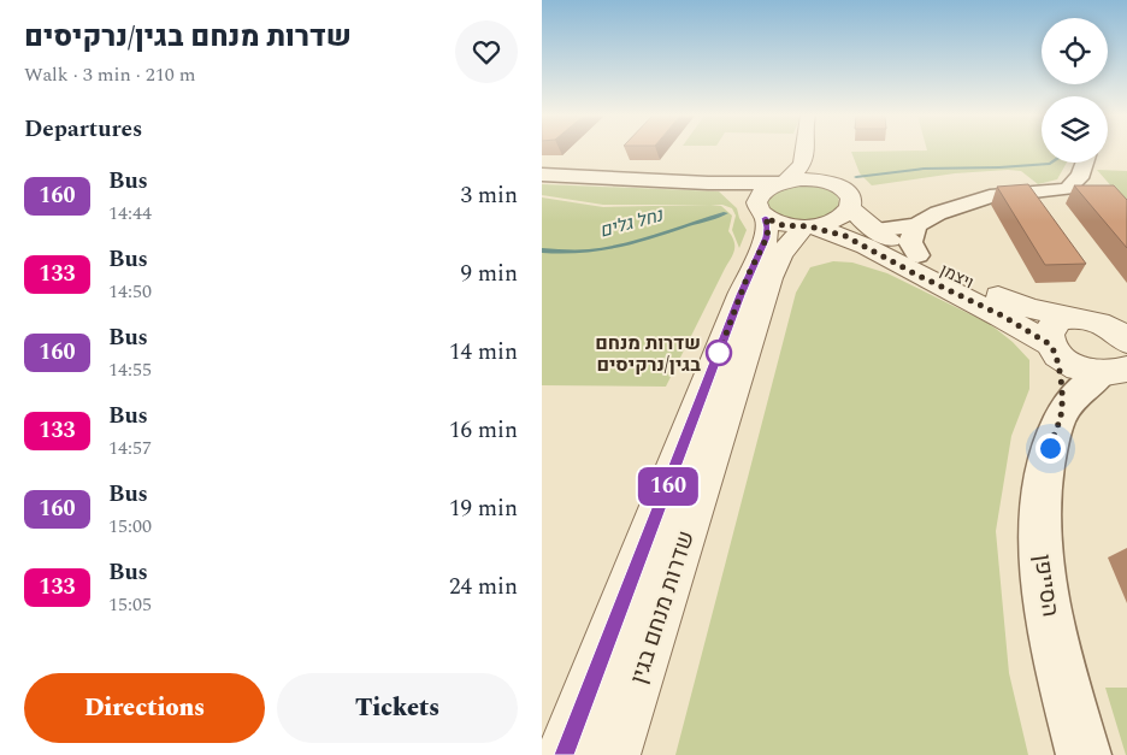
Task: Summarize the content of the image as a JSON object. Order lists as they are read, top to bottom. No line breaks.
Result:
{"streets":{"street":["ויצמן","הסייפן","שדרות מנחם בגין"]},"crossings":[["ויצמן","הסייפן"],["ויצמן","שדרות מנחם בגין"]],"water":["נחל גלים"],"places":["שדרות מנחם בגין/נרקיסים"],"lines":["bus line 160"],"page":{"heading":[["שדרות מנחם בגין/נרקיסים","Walk · 3 min · 210 m"],"Departures"],"on_map":"160","list":[{"mark":"160","name":"Bus","note":"14:44","value":"3 min"},{"mark":"133","name":"Bus","note":"14:50","value":"9 min"},{"mark":"160","name":"Bus","note":"14:55","value":"14 min"},{"mark":"133","name":"Bus","note":"14:57","value":"16 min"},{"mark":"160","name":"Bus","note":"15:00","value":"19 min"},{"mark":"133","name":"Bus","note":"15:05","value":"24 min"}],"buttons":["Directions","Tickets"]}}
